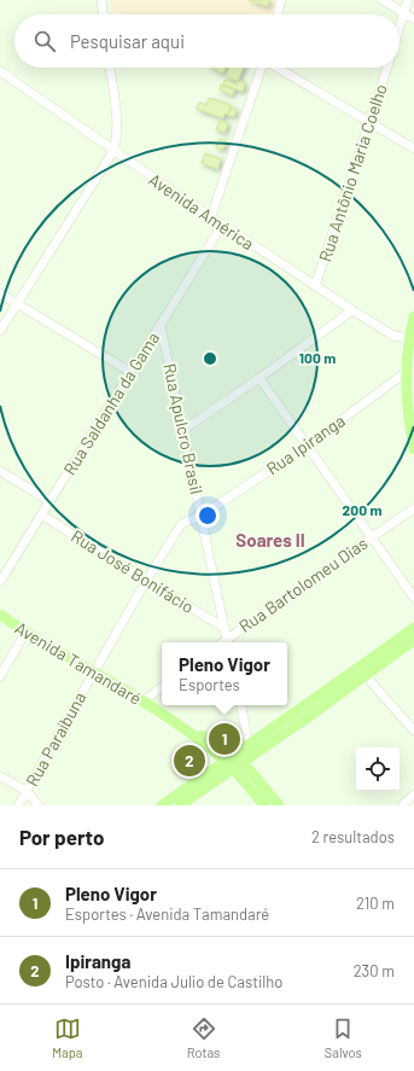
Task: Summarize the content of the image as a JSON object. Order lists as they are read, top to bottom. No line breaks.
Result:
{"streets":{"main road":["Avenida Tamandaré"],"street":["Rua Antônio Maria Coelho","Avenida América","Rua Saldanha da Gama","Rua Apulcro Brasil","Rua Ipiranga","Rua José Bonifácio","Rua Bartolomeu Dias","Rua Paraíbuna"]},"crossings":[["Rua Antônio Maria Coelho","Avenida América"],["Avenida América","Rua Saldanha da Gama"],["Rua Saldanha da Gama","Rua Apulcro Brasil"],["Rua Saldanha da Gama","Rua José Bonifácio"],["Rua Apulcro Brasil","Rua Ipiranga"],["Rua Apulcro Brasil","Rua José Bonifácio"],["Rua Apulcro Brasil","Rua Bartolomeu Dias"],["Rua Ipiranga","Rua José Bonifácio"],["Rua Ipiranga","Rua Paraíbuna"],["Rua José Bonifácio","Rua Paraíbuna"],["Avenida Tamandaré","Rua Paraíbuna"]],"districts":["Soares II"],"page":{"search":"Pesquisar aqui","popup":["Pleno Vigor","Esportes"],"pins":["1","2"],"heading":["Por perto","2 resultados"],"list":[{"mark":"1","name":"Pleno Vigor","note":"Esportes · Avenida Tamandaré","value":"210 m"},{"mark":"2","name":"Ipiranga","note":"Posto · Avenida Julio de Castilho","value":"230 m"}],"nav":["Mapa","Rotas","Salvos"]},"rings":["100 m","200 m"]}
